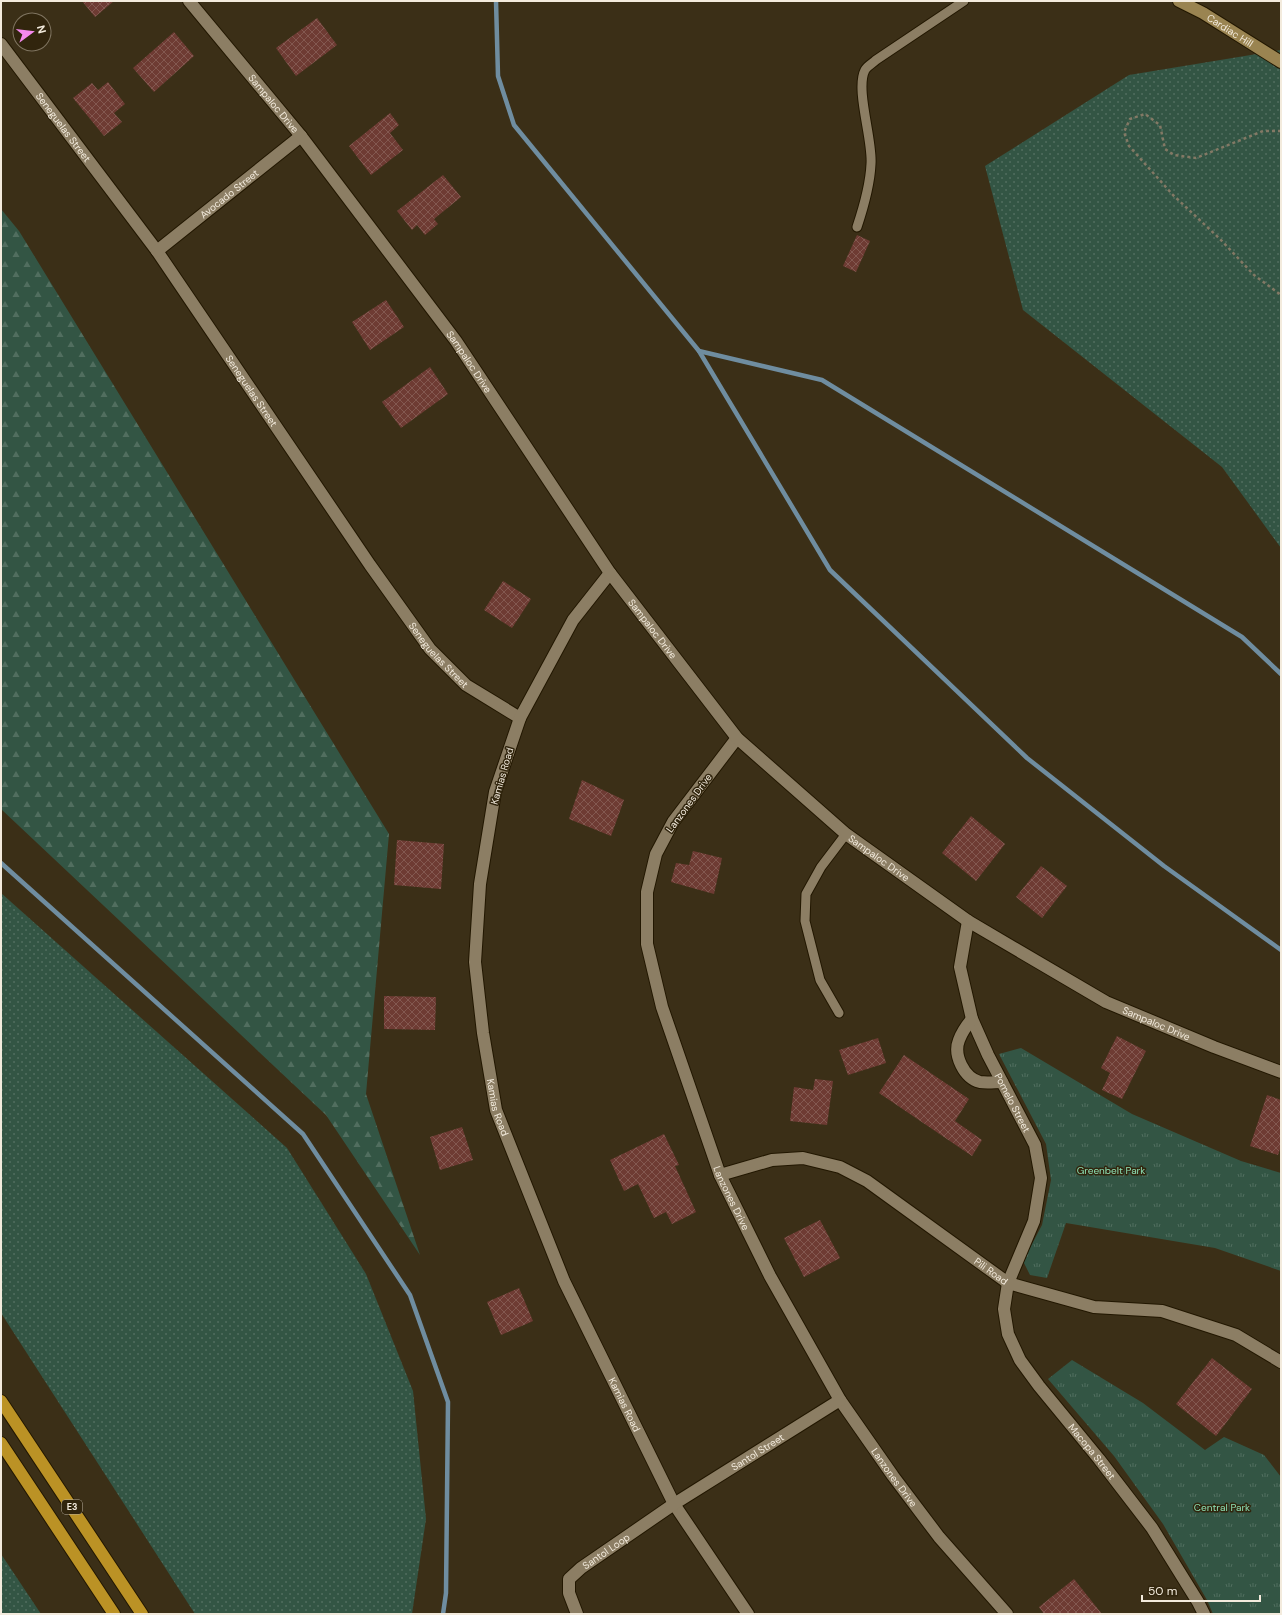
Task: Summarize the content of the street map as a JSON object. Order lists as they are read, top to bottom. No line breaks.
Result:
{"streets":{"highway":["E3"],"main road":["Cardiac Hill"],"street":["Sampaloc Drive","Seneguelas Street","Avocado Street","Kamias Road","Lanzones Drive","Pomelo Street","Pili Road","Santol Street","Macopa Street","Santol Loop"]},"crossings":[["Sampaloc Drive","Avocado Street"],["Sampaloc Drive","Kamias Road"],["Sampaloc Drive","Lanzones Drive"],["Sampaloc Drive","Pomelo Street"],["Seneguelas Street","Avocado Street"],["Seneguelas Street","Kamias Road"],["Kamias Road","Santol Street"],["Kamias Road","Santol Loop"],["Lanzones Drive","Pili Road"],["Lanzones Drive","Santol Street"],["Pomelo Street","Pili Road"],["Pomelo Street","Macopa Street"],["Pili Road","Macopa Street"],["Santol Street","Santol Loop"]],"parks":["Greenbelt Park","Central Park"],"scale_bar":"50 m","north":"right"}
